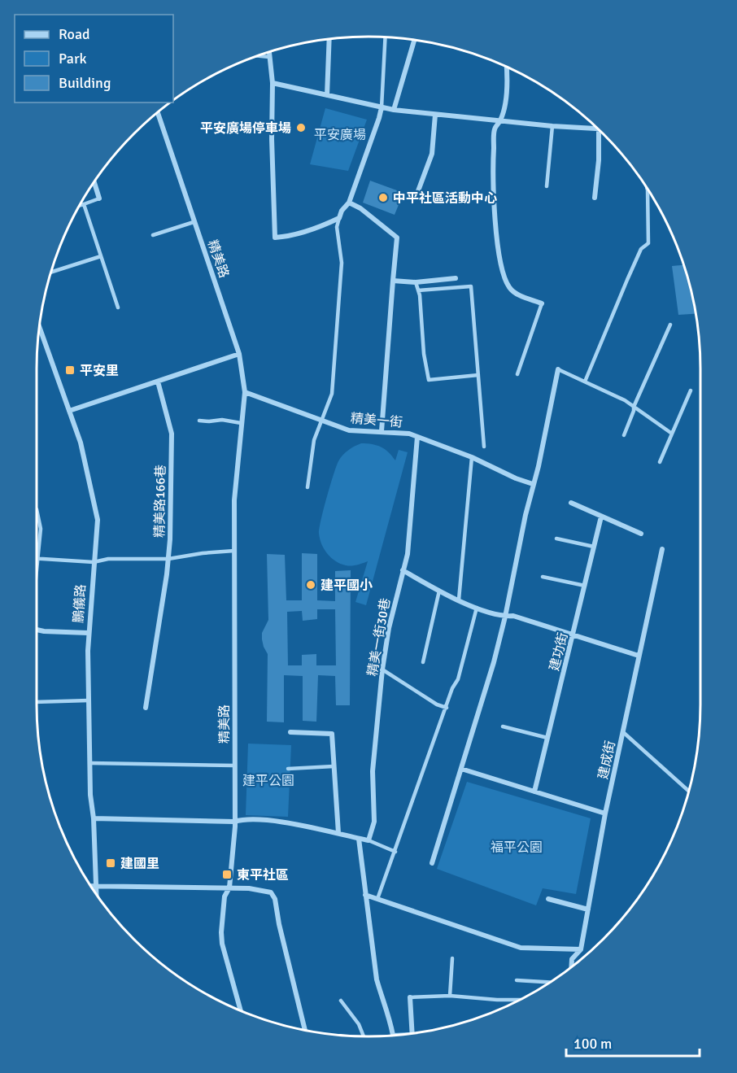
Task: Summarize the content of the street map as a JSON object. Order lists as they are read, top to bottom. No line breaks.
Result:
{"streets":{"street":["精美路","精美一街","精美路166巷","鵬儀路","精美一街30巷","建功街","建成街"]},"crossings":[["精美路","精美一街"],["精美一街","精美一街30巷"]],"parks":["平安廣場","建平公園","福平公園"],"places":{"other":["平安廣場停車場","中平社區活動中心","建平國小"],"transit":["平安里","建國里","東平社區"]},"legend":["Road","Park","Building"],"scale_bar":"100 m"}
